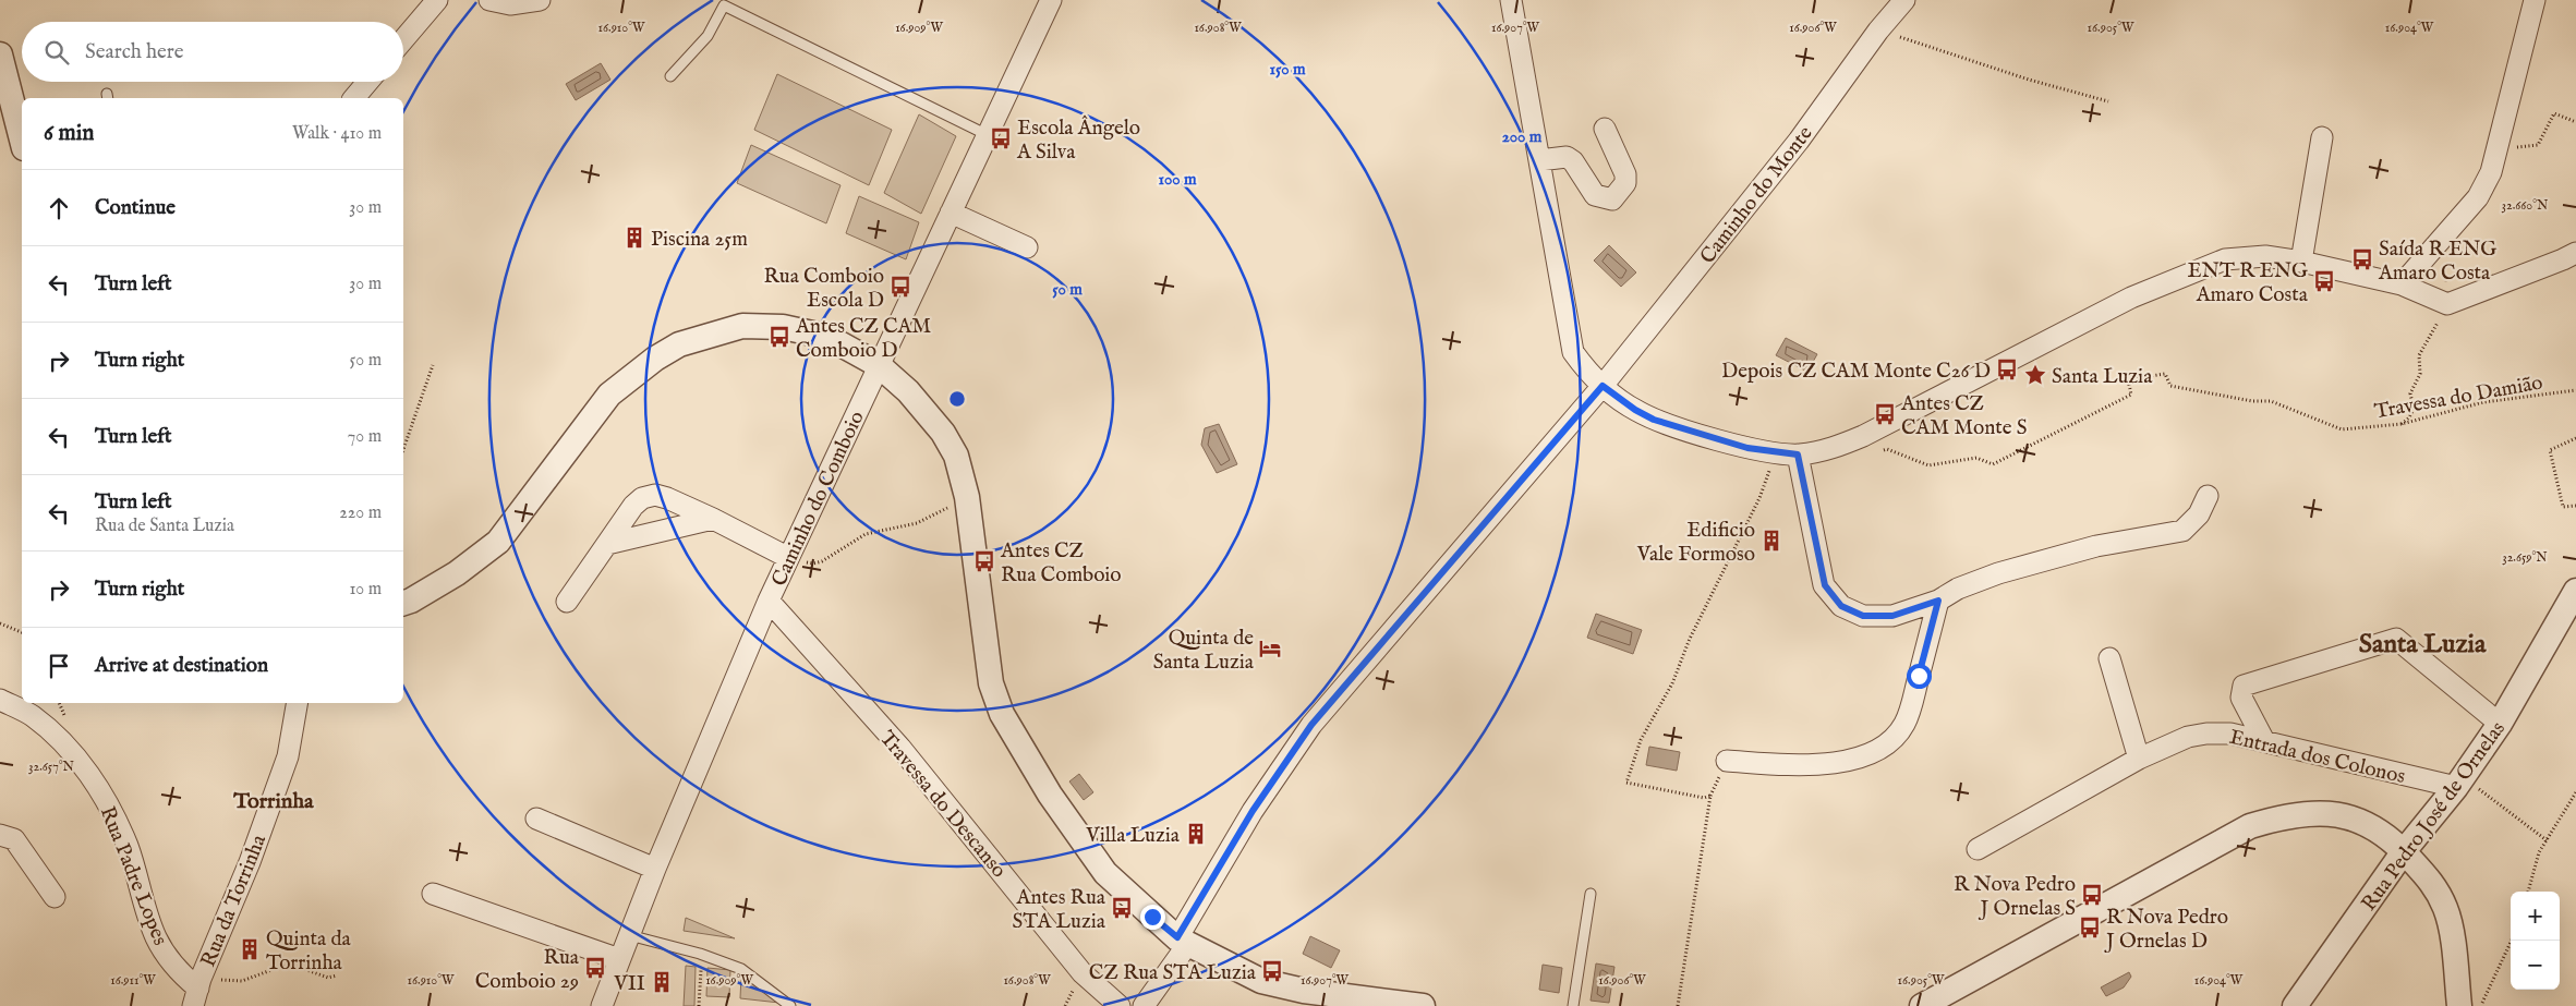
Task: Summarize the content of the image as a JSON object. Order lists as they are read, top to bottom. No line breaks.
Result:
{"streets":{"street":["Caminho do Monte","Caminho do Comboio","Entrada dos Colonos","Travessa do Descanso","Rua Pedro José de Ornelas","Rua Padre Lopes","Rua da Torrinha"],"path":["Travessa do Damião"]},"crossings":[["Caminho do Comboio","Travessa do Descanso"],["Entrada dos Colonos","Rua Pedro José de Ornelas"],["Rua Padre Lopes","Rua da Torrinha"]],"districts":["Santa Luzia","Torrinha"],"places":{"bus stop":["Escola Ângelo A Silva","Saída R ENG Amaro Costa","ENT R ENG Amaro Costa","Rua Comboio Escola D","Antes CZ CAM Comboio D","Depois CZ CAM Monte C26 D","Antes CZ CAM Monte S","Antes CZ Rua Comboio","R Nova Pedro J Ornelas S","Antes Rua STA Luzia","R Nova Pedro J Ornelas D","Rua Comboio 29","CZ Rua STA Luzia"],"building":["Piscina 25m","Edificio Vale Formoso","Villa Luzia","Quinta da Torrinha","VII"],"place":["Santa Luzia"],"hotel":["Quinta de Santa Luzia"]},"page":{"search":"Search here","heading":["6 min","Walk · 410 m"],"list":[["Continue","30 m"],["Turn left","30 m"],["Turn right","50 m"],["Turn left","70 m"],["Turn left","Rua de Santa Luzia","220 m"],["Turn right","10 m"],"Arrive at destination"],"map_buttons":["+","−"]},"coordinates":["16.910°W","16.909°W","16.908°W","16.907°W","16.906°W","16.905°W","16.904°W","32.660°N","32.659°N","32.657°N","16.911°W"],"rings":["150 m","200 m","100 m","50 m"]}
